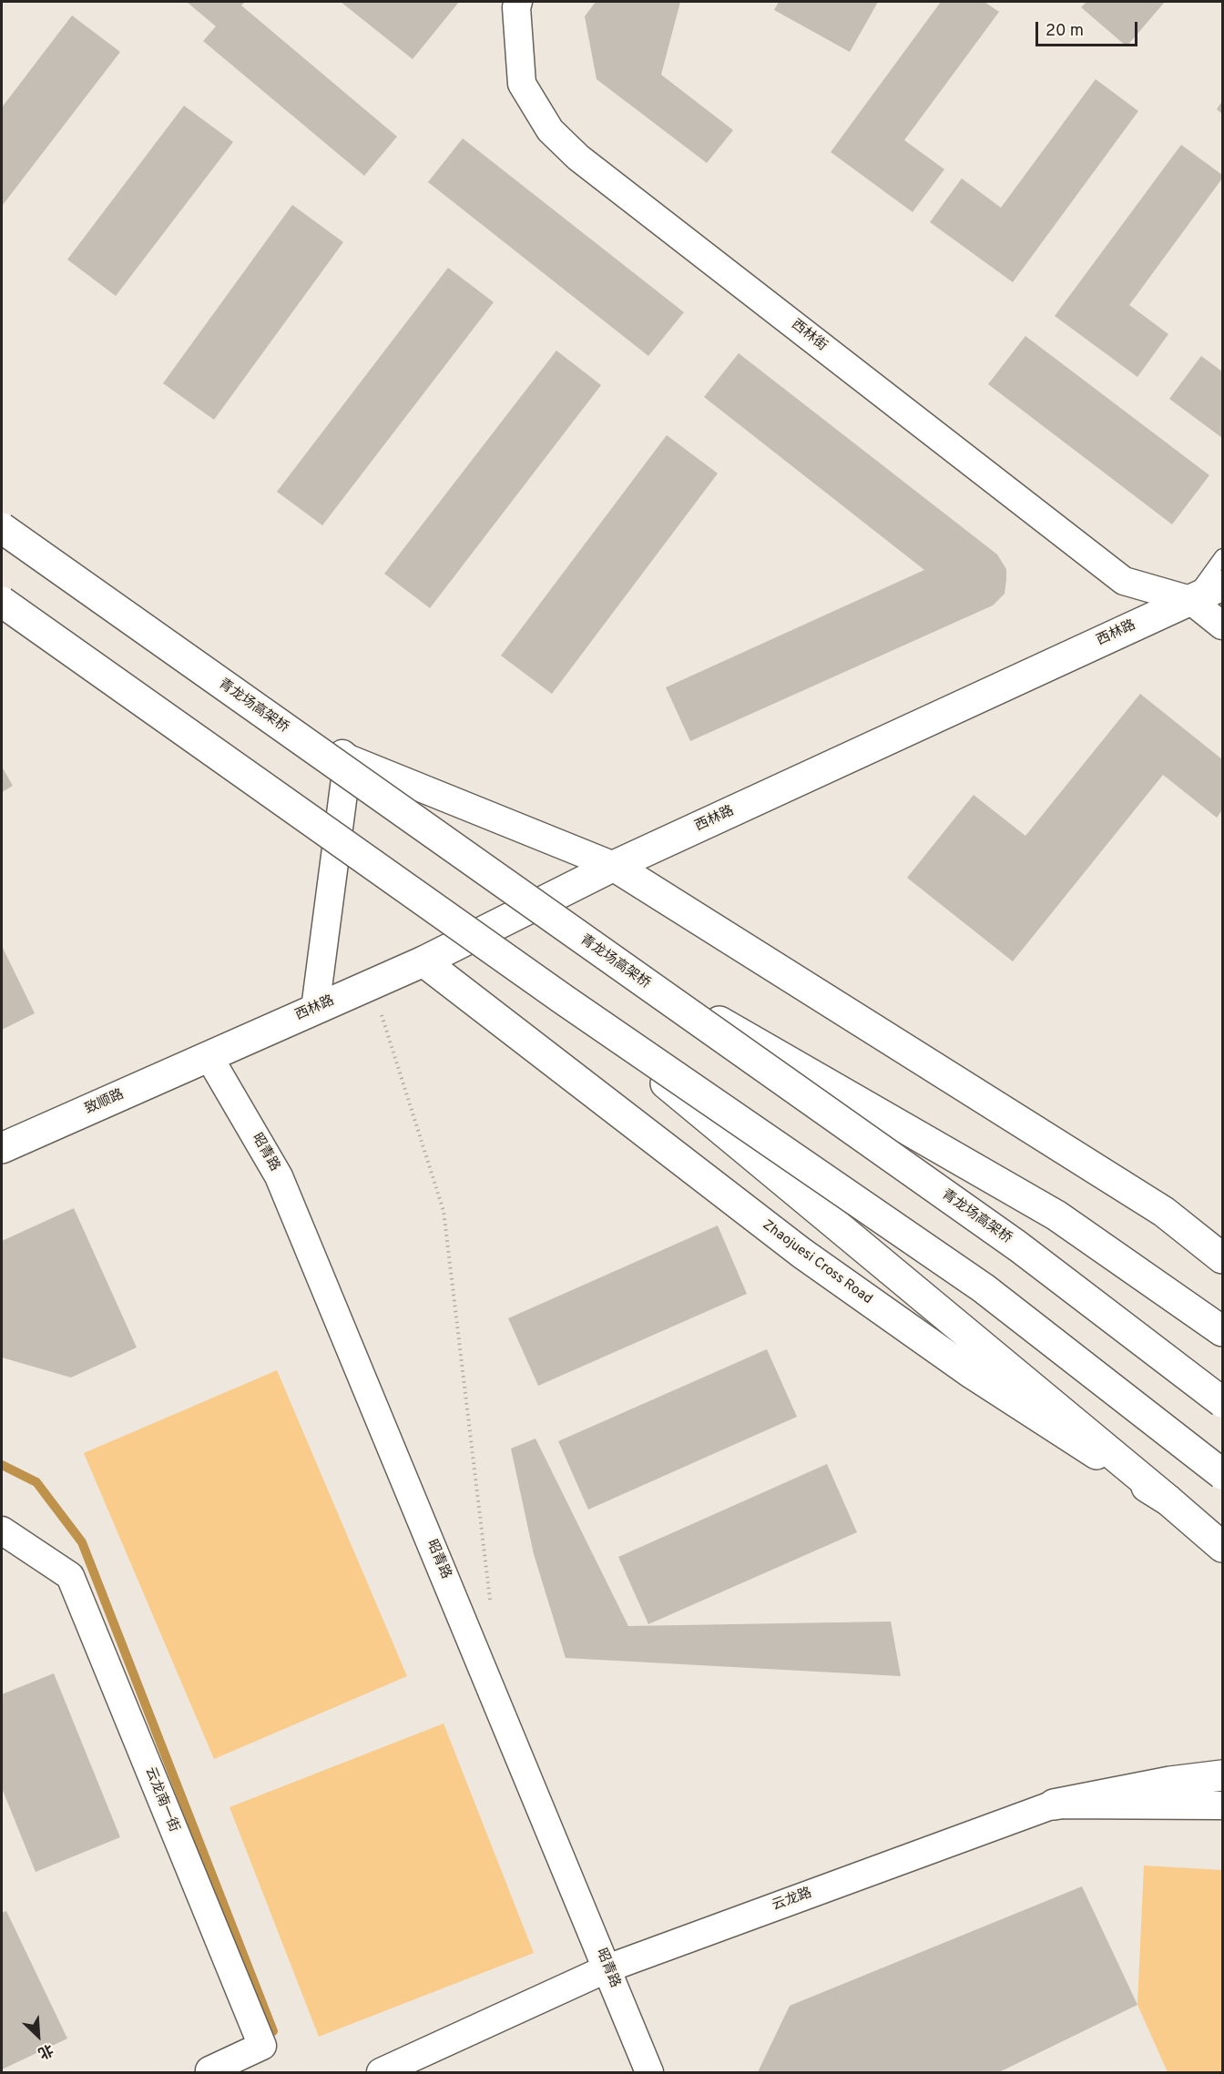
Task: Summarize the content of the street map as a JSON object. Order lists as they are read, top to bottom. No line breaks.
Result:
{"streets":{"main road":["西林路","青龙场高架桥","致顺路","Zhaojuesi Cross Road"],"street":["西林街","昭青路","云龙南一街","云龙路"]},"crossings":[["西林街","西林路"],["西林路","致顺路"],["西林路","昭青路"],["西林路","Zhaojuesi Cross Road"],["致顺路","昭青路"],["昭青路","云龙路"]],"scale_bar":"20 m","north":"bottom right"}
